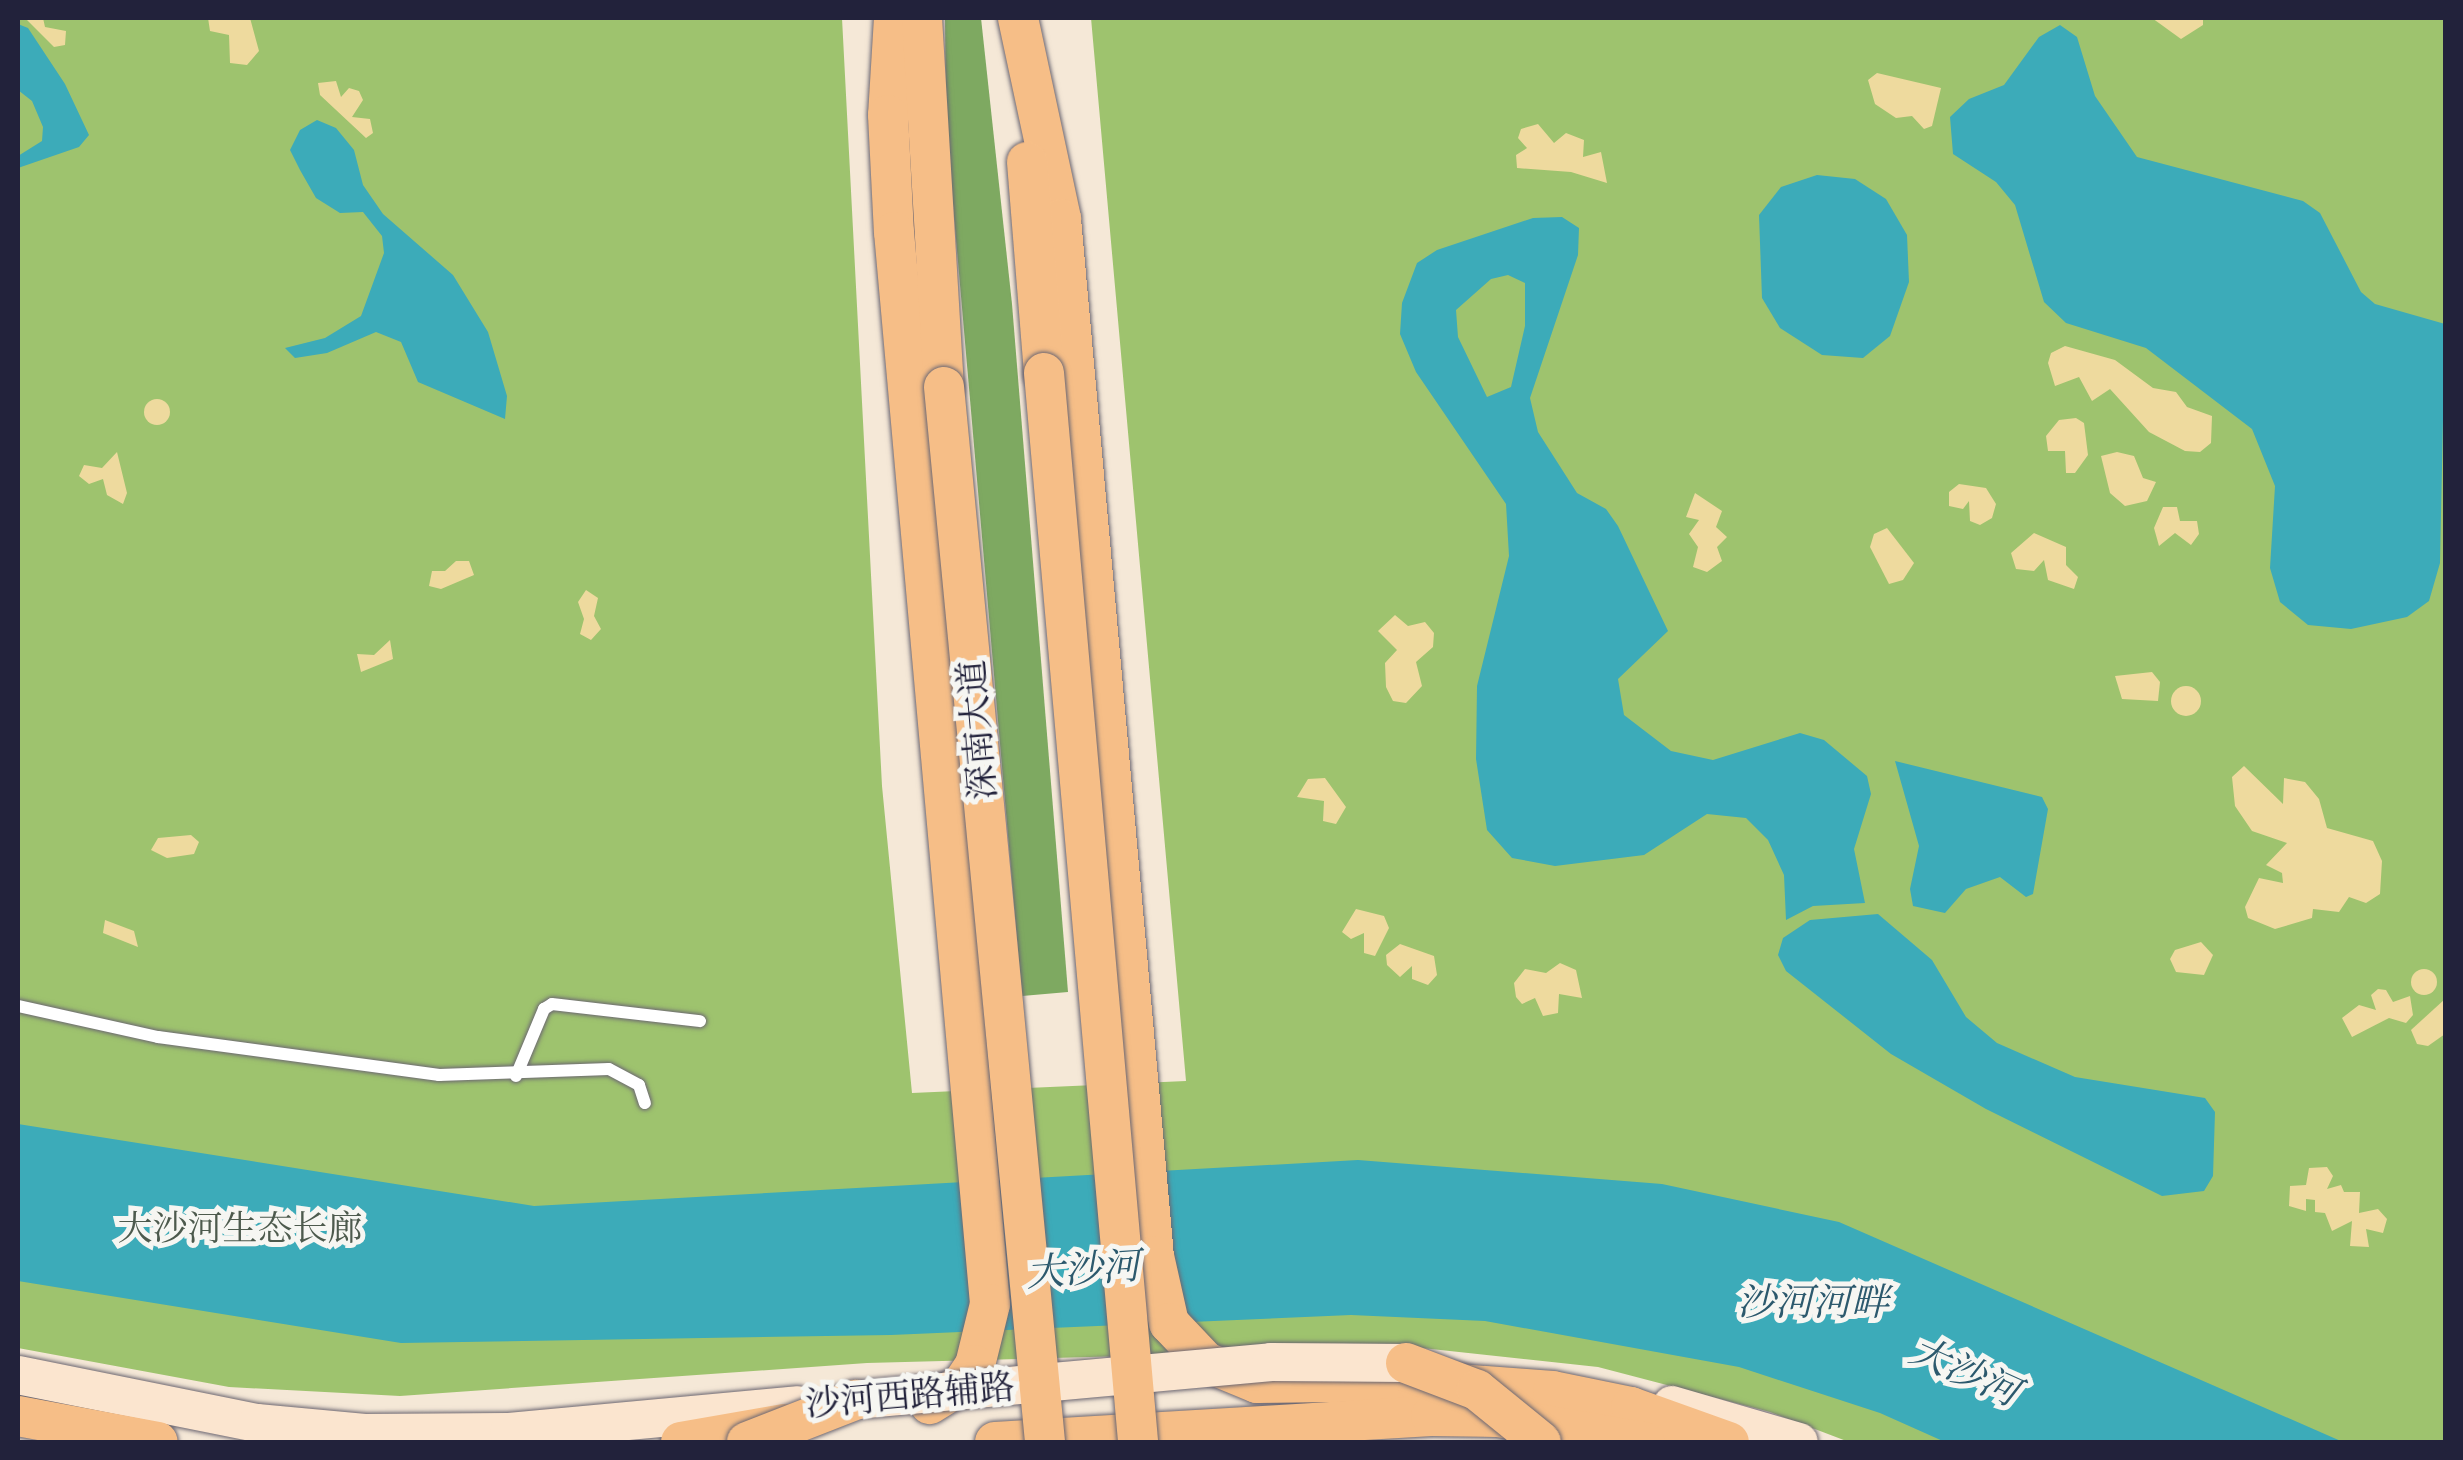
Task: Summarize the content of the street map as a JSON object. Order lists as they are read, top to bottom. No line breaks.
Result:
{"streets":{"main road":["深南大道","沙河西路辅路"]},"water":["大沙河","沙河河畔"],"parks":["大沙河生态长廊"]}
